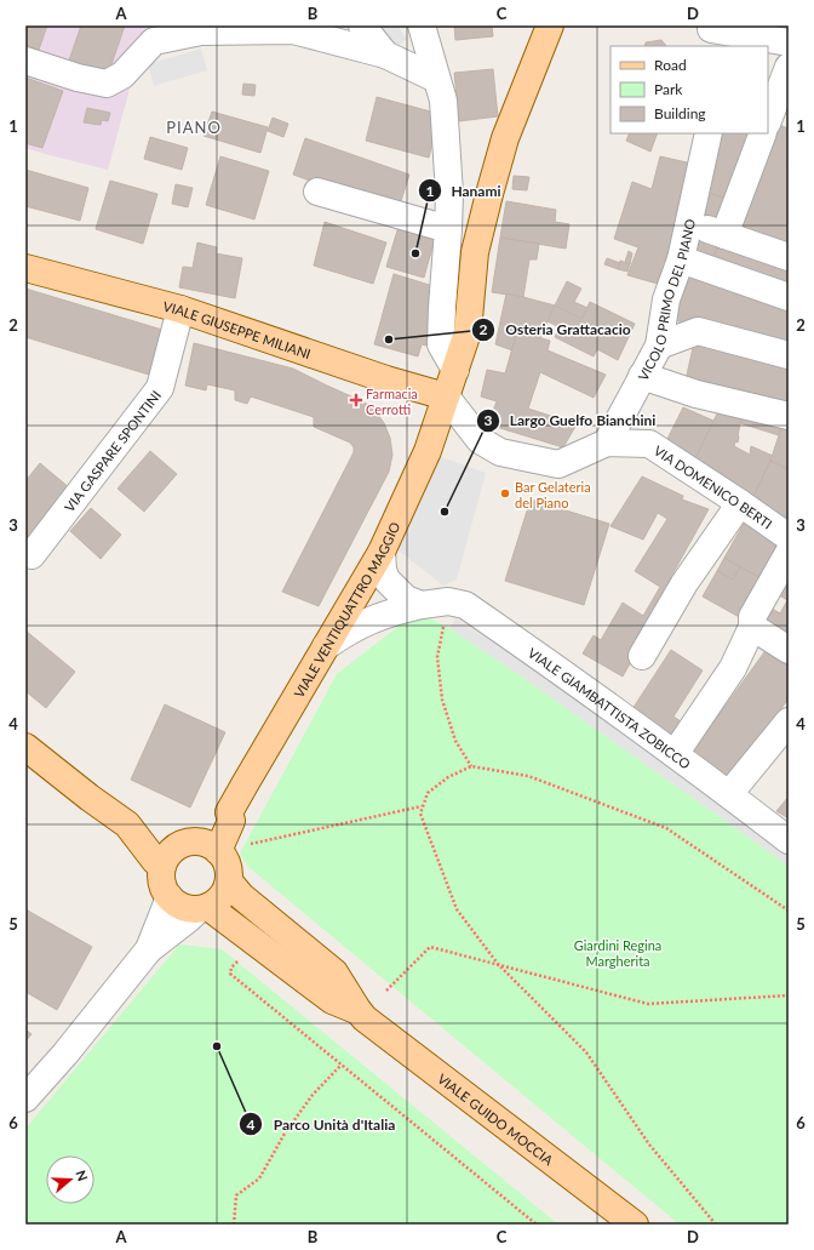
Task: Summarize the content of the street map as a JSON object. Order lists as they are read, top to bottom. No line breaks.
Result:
{"streets":{"main road":["VIALE GIUSEPPE MILIANI","VIALE VENTIQUATTRO MAGGIO","VIALE GUIDO MOCCIA"],"street":["VICOLO PRIMO DEL PIANO","VIA GASPARE SPONTINI","VIA DOMENICO BERTI","VIALE GIAMBATTISTA ZOBICCO"]},"crossings":[["VICOLO PRIMO DEL PIANO","VIA DOMENICO BERTI"],["VIALE GIUSEPPE MILIANI","VIA GASPARE SPONTINI"],["VIALE GIUSEPPE MILIANI","VIALE VENTIQUATTRO MAGGIO"],["VIA DOMENICO BERTI","VIALE GIAMBATTISTA ZOBICCO"],["VIALE VENTIQUATTRO MAGGIO","VIALE GIAMBATTISTA ZOBICCO"],["VIALE VENTIQUATTRO MAGGIO","VIALE GUIDO MOCCIA"]],"districts":["PIANO"],"parks":["Giardini Regina Margherita"],"places":{"other":["Hanami","Osteria Grattacacio","Bar Gelateria del Piano","Largo Guelfo Bianchini","Parco Unità d'Italia"],"health":["Farmacia Cerrotti"]},"legend":["Road","Park","Building"],"north":"right","grid":{"columns":["A","B","C","D"],"rows":["1","2","3","4","5","6"]}}
